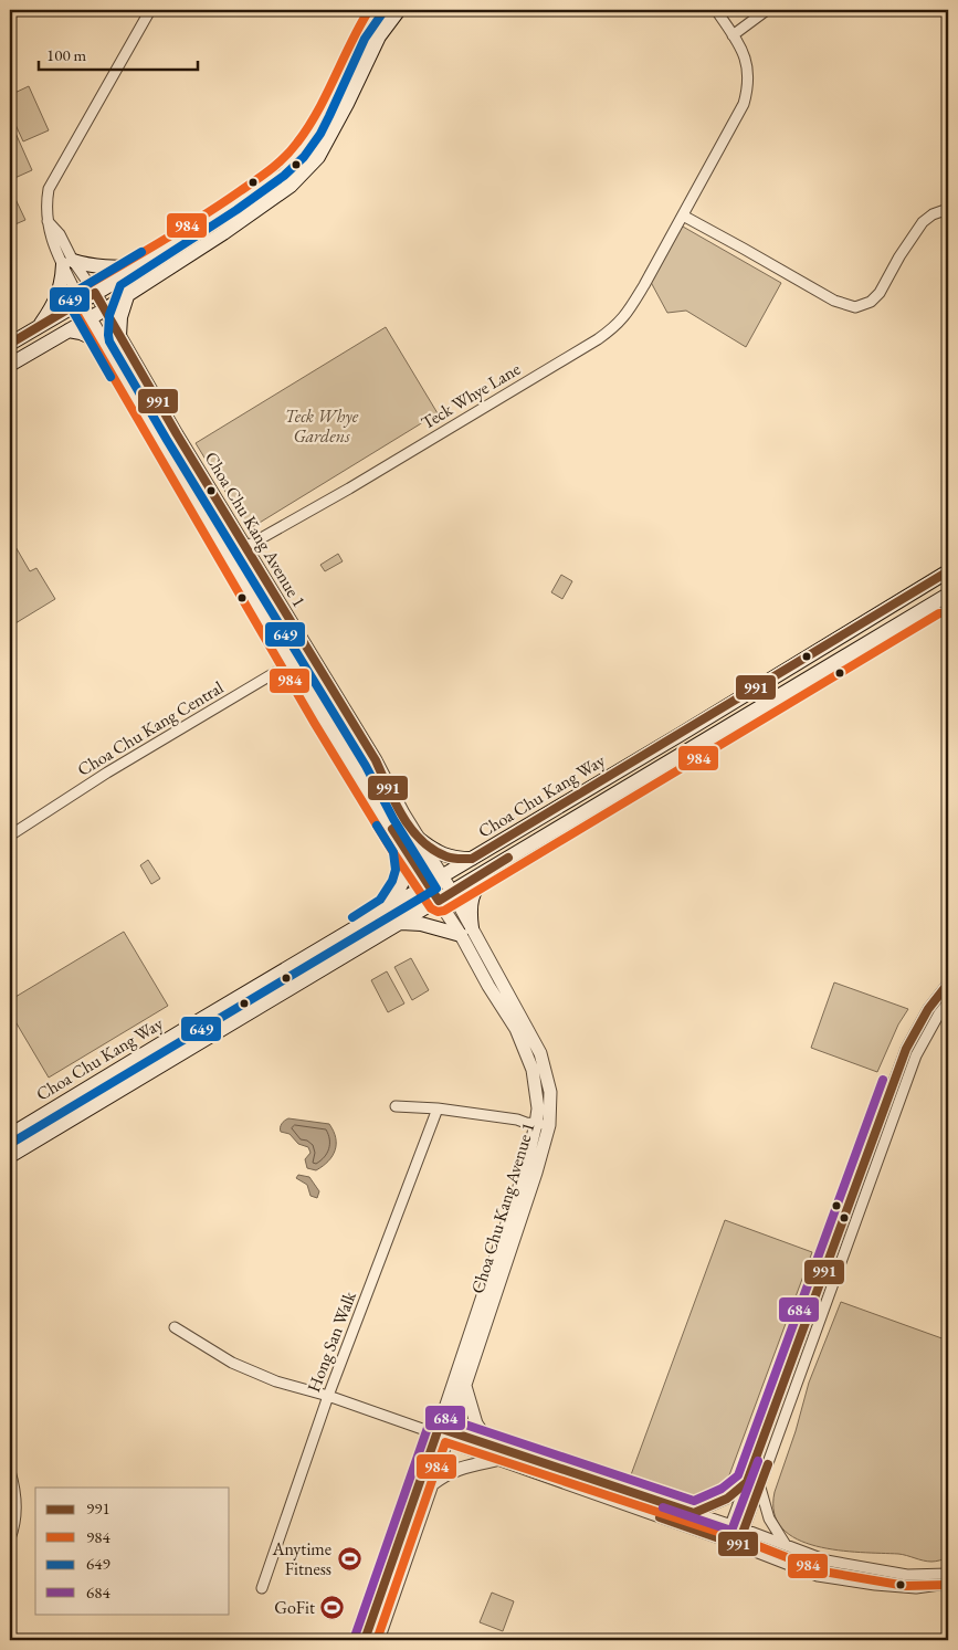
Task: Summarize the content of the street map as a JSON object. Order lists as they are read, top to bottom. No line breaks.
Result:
{"streets":{"main road":["Choa Chu Kang Way"],"street":["Teck Whye Lane","Choa Chu Kang Avenue 1","Choa Chu Kang Central","Hong San Walk"]},"crossings":[["Teck Whye Lane","Choa Chu Kang Avenue 1"],["Choa Chu Kang Avenue 1","Choa Chu Kang Central"],["Choa Chu Kang Avenue 1","Choa Chu Kang Way"]],"parks":["Teck Whye Gardens"],"places":{"sports":["Anytime Fitness","GoFit"]},"lines":["transit line 984","transit line 649","transit line 991","transit line 684"],"legend":["991","984","649","684"],"scale_bar":"100 m"}
